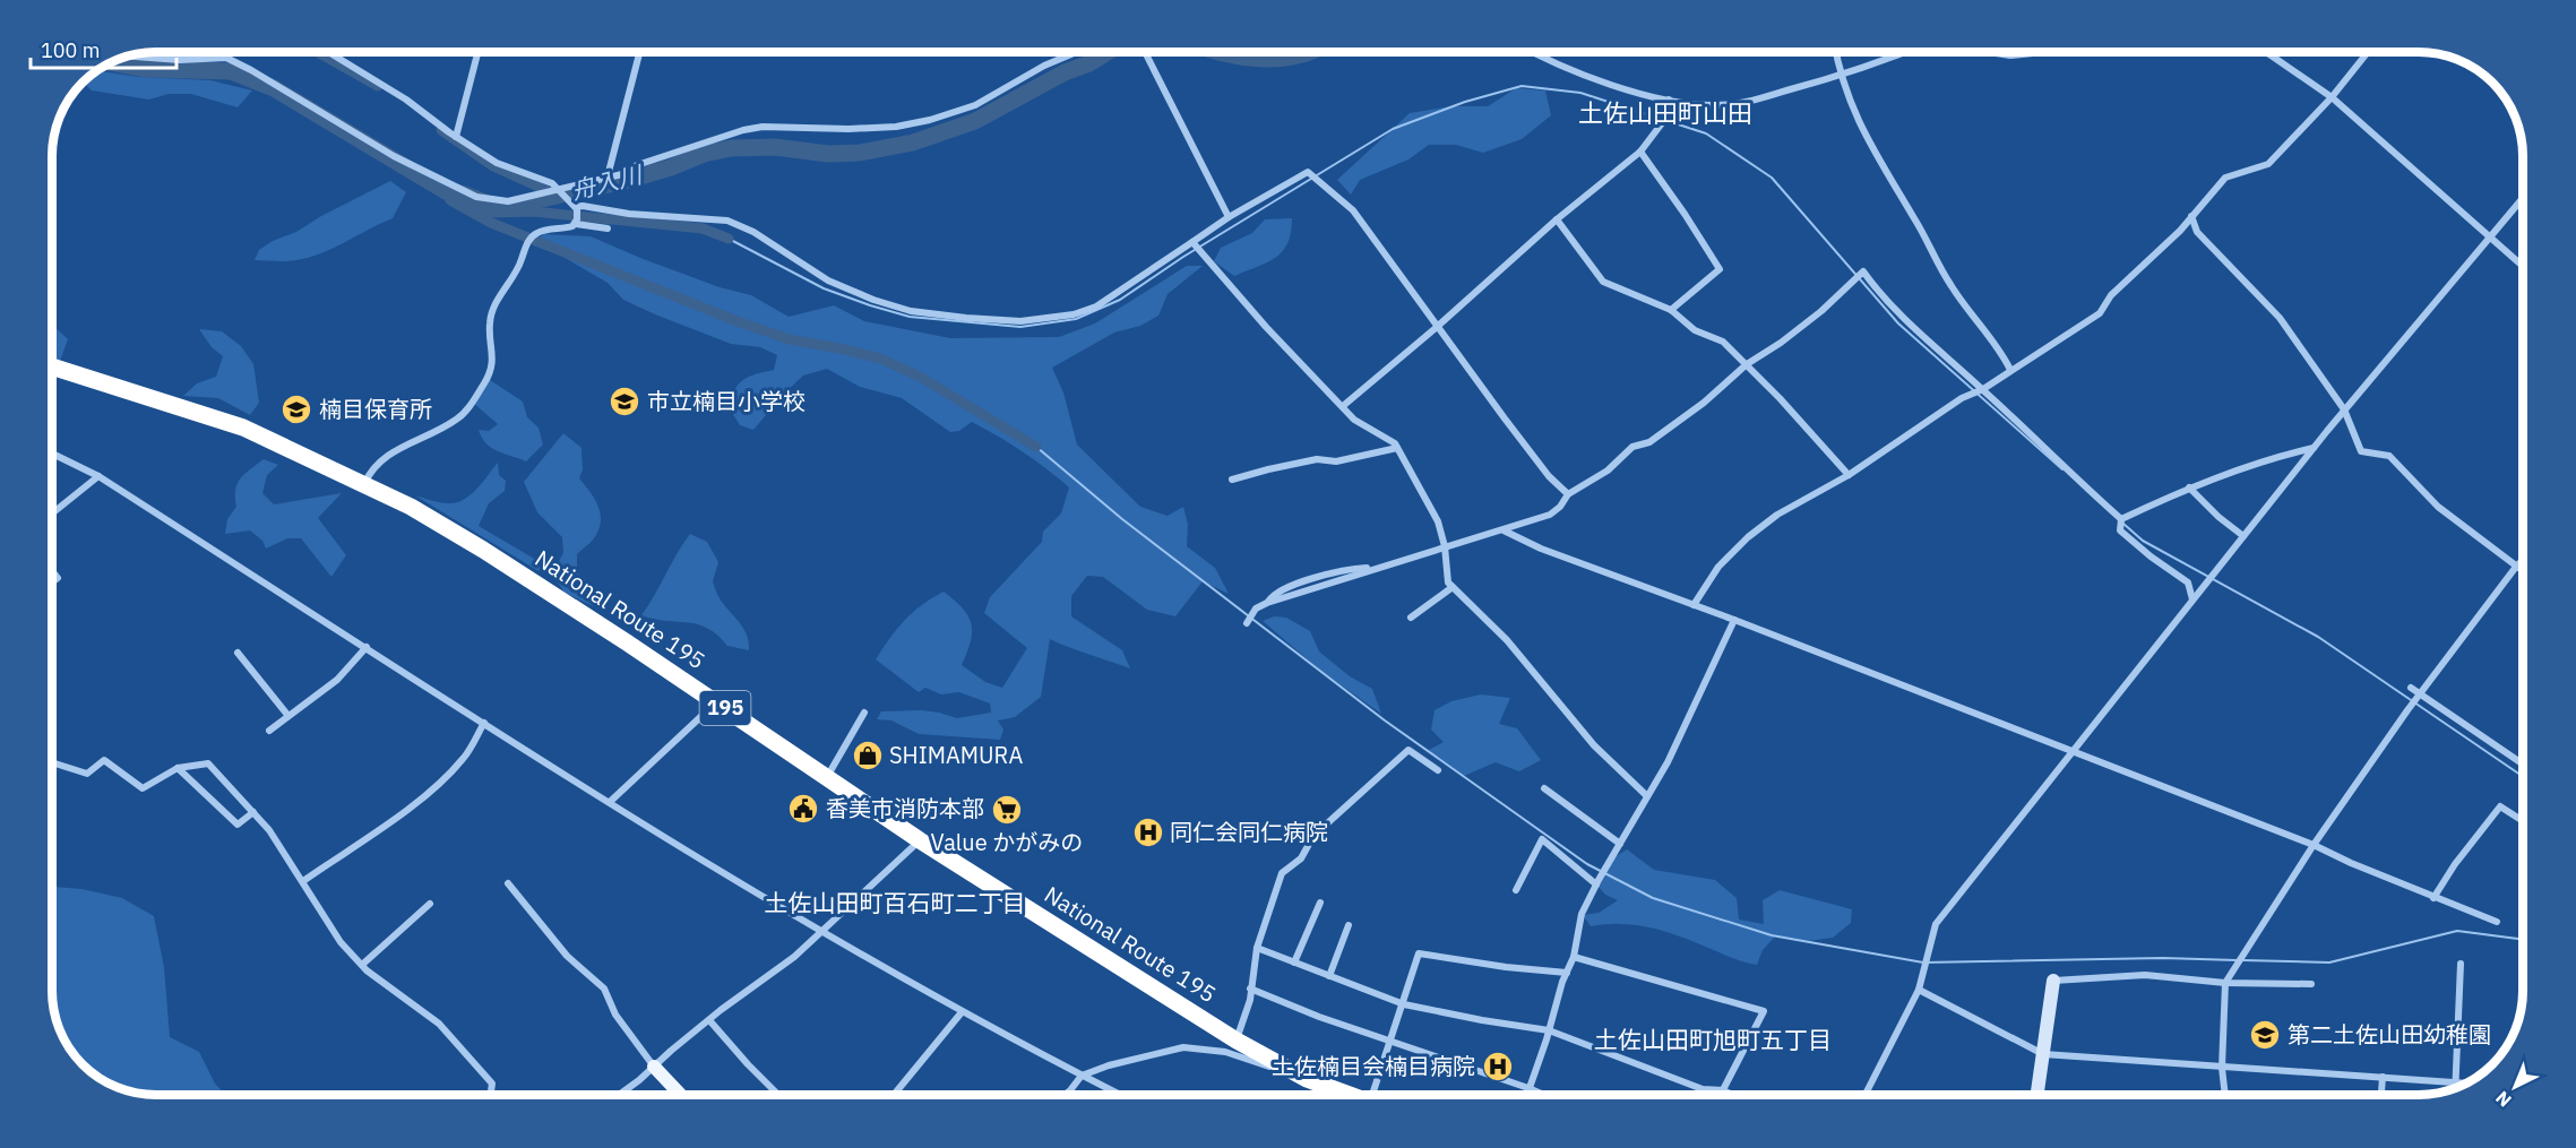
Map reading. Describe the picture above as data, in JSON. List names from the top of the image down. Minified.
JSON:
{"streets":{"highway":["National Route 195","195"]},"districts":["土佐山田町山田","土佐山田町百石町二丁目","土佐山田町旭町五丁目"],"water":["舟入川"],"places":{"school or university":["市立楠目小学校","楠目保育所","第二土佐山田幼稚園"],"shop":["SHIMAMURA"],"public building":["香美市消防本部"],"supermarket":["Value かがみの"],"hospital":["同仁会同仁病院","土佐楠目会楠目病院"]},"scale_bar":"100 m","north":"bottom left"}
